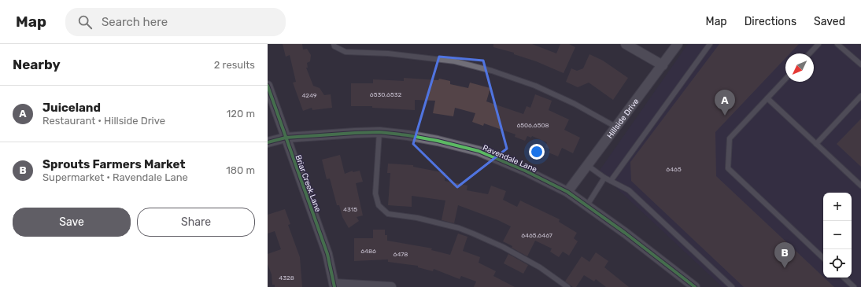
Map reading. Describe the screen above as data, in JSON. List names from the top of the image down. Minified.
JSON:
{"streets":{"street":["Hillside Drive","Ravendale Lane","Briar Creek Lane"]},"crossings":[["Hillside Drive","Ravendale Lane"],["Ravendale Lane","Briar Creek Lane"]],"house_numbers":["6530,6532","4249","6506,6508","6465","4315","6465,6467","6486","6478","4328"],"north":"bottom left","page":{"header":"Map","search":"Search here","nav":["Map","Directions","Saved"],"heading":["Nearby","2 results"],"list":[{"mark":"A","name":"Juiceland","note":"Restaurant · Hillside Drive","value":"120 m"},{"mark":"B","name":"Sprouts Farmers Market","note":"Supermarket · Ravendale Lane","value":"180 m"}],"pins":["A","B"],"map_buttons":["+","−"],"buttons":["Save","Share"]}}
